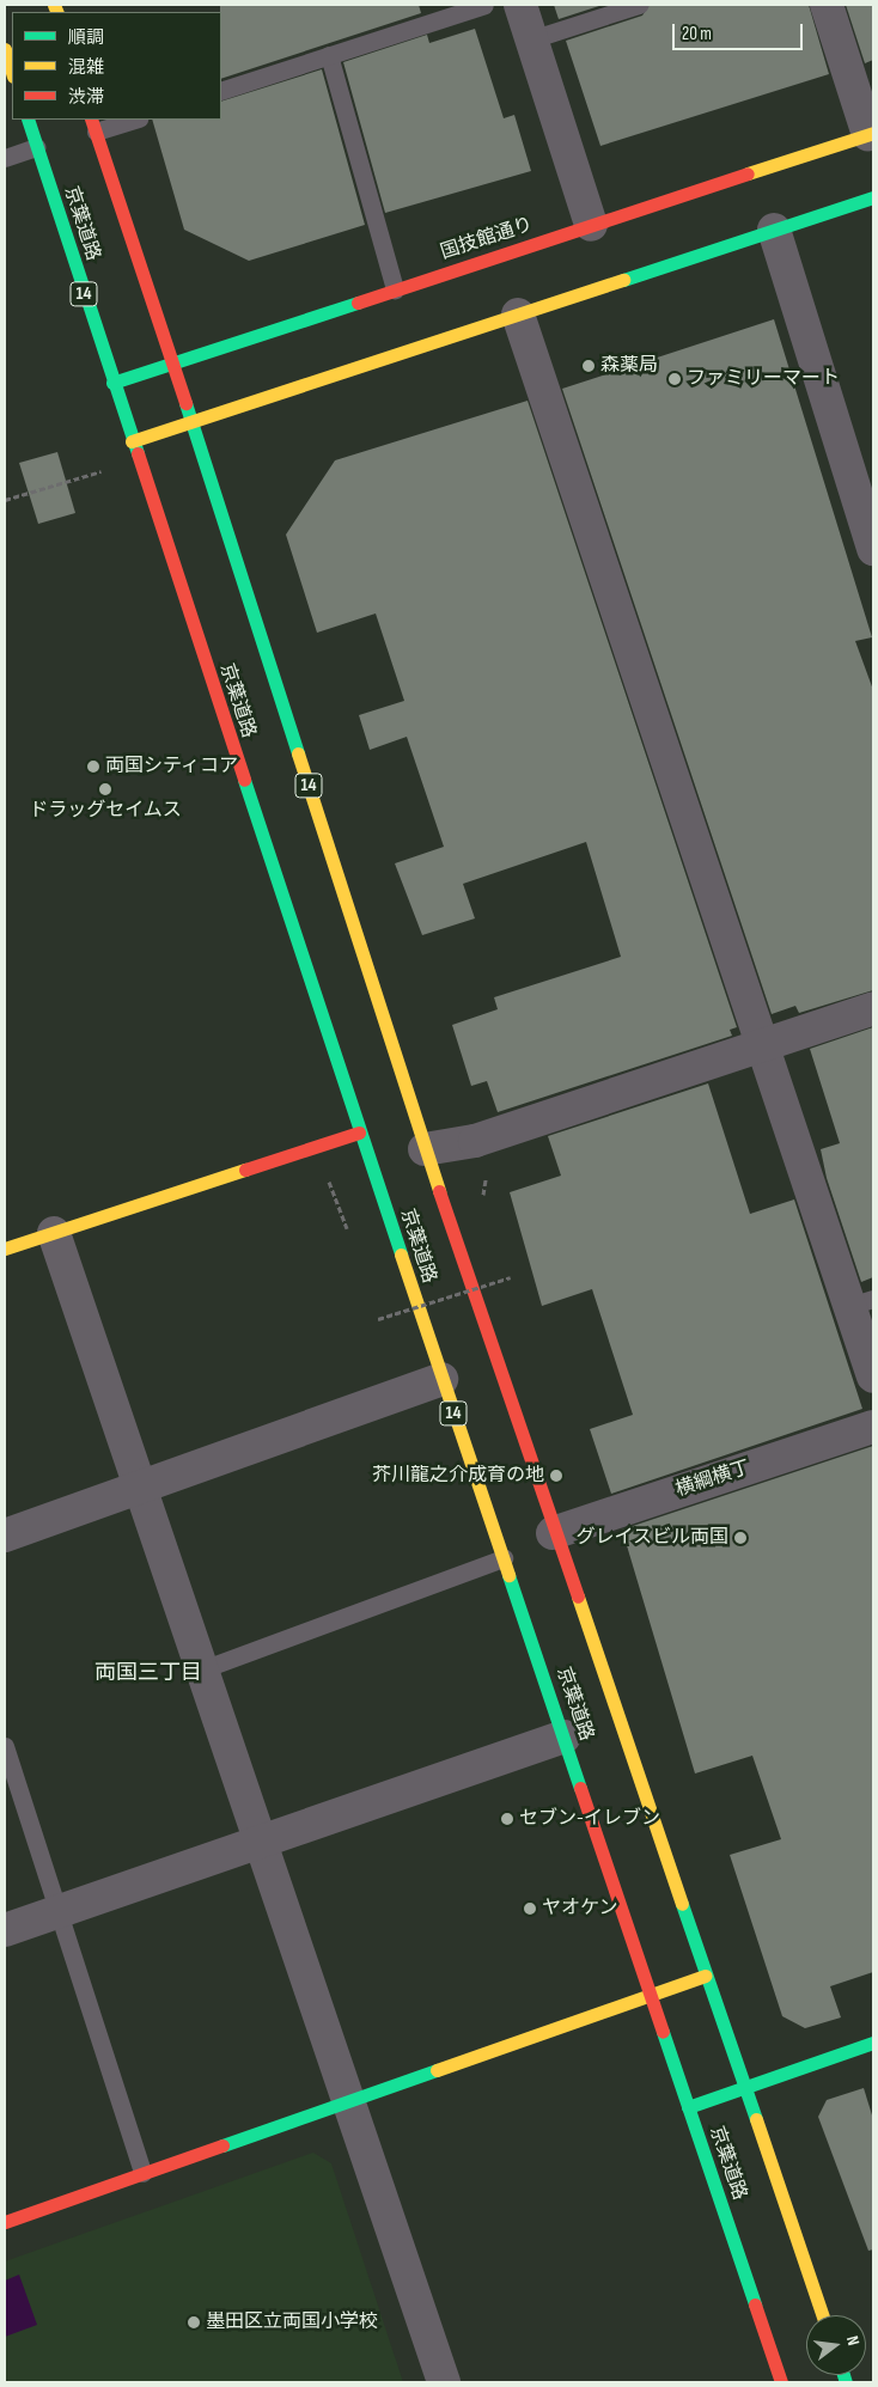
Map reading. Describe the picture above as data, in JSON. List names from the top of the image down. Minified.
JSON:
{"streets":{"main road":["京葉道路","国技館通り","14"],"street":["横綱横丁"]},"crossings":[["京葉道路","国技館通り"],["京葉道路","横綱横丁"]],"districts":["両国三丁目"],"places":["森薬局","ファミリーマート","両国シティコア","ドラッグセイムス","芥川龍之介成育の地","グレイスビル両国","セブン-イレブン","ヤオケン","墨田区立両国小学校"],"legend":["順調","混雑","渋滞"],"scale_bar":"20 m","north":"right"}
